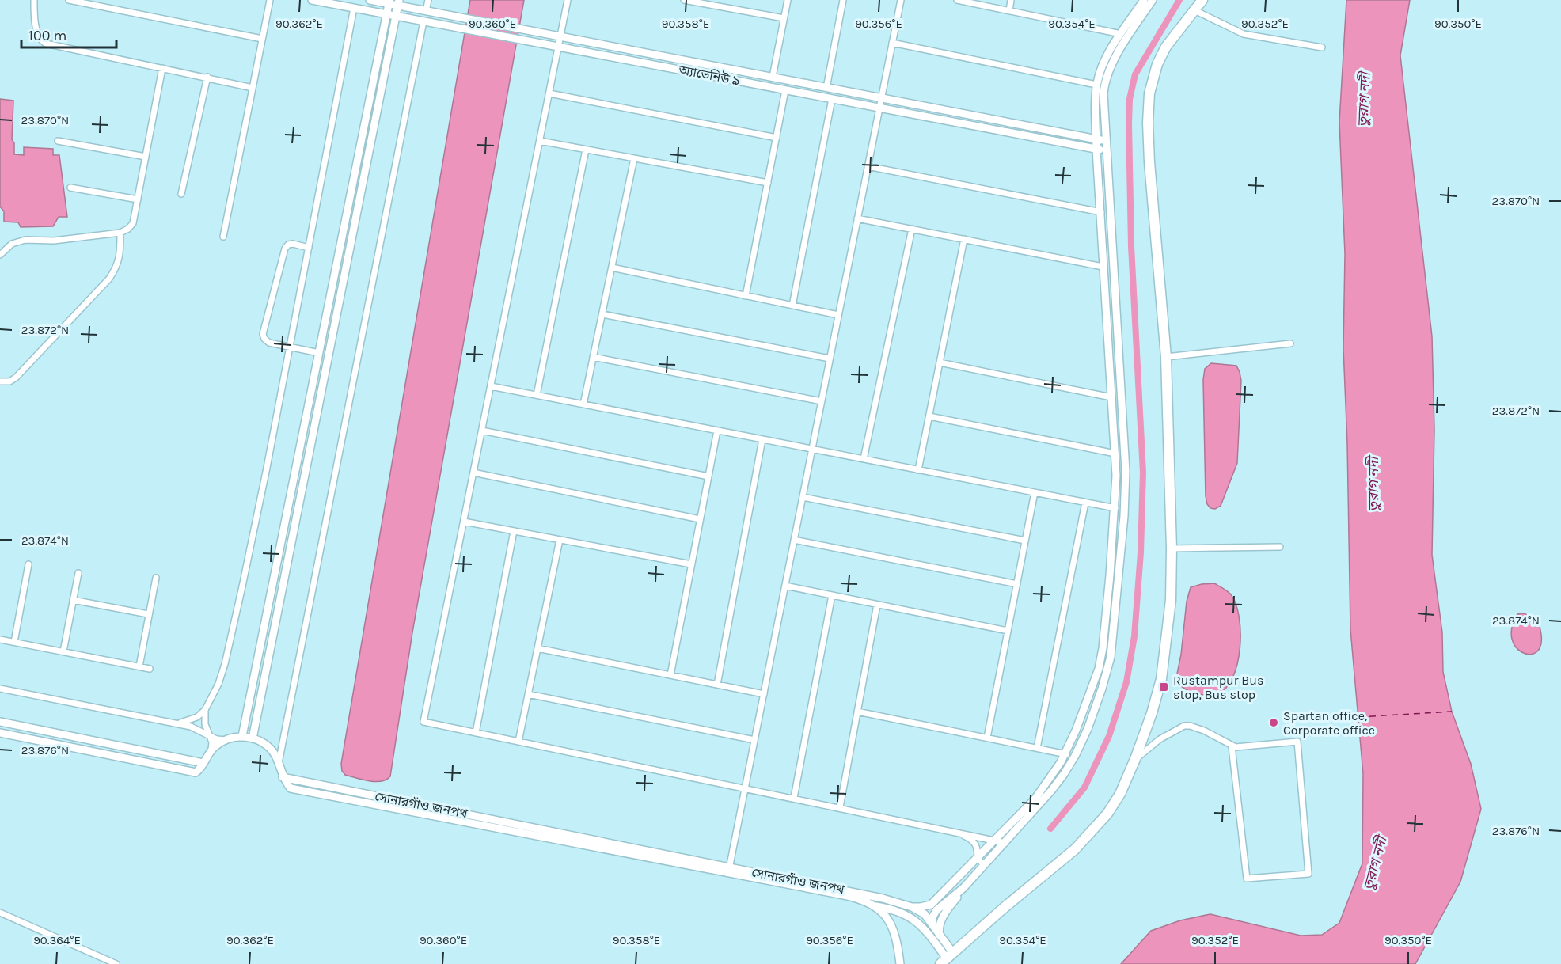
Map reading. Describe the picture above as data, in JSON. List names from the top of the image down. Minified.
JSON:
{"streets":{"street":["অ্যাভেনিউ ৯","সোনারগাঁও জনপথ"]},"water":["তুরাগ নদী"],"places":{"transit":["Rustampur Bus stop, Bus stop"],"other":["Spartan office, Corporate office"]},"scale_bar":"100 m","coordinates":["90.362°E","90.360°E","90.358°E","90.356°E","90.354°E","90.352°E","90.350°E","23.870°N","23.872°N","23.874°N","23.876°N","90.364°E"]}
